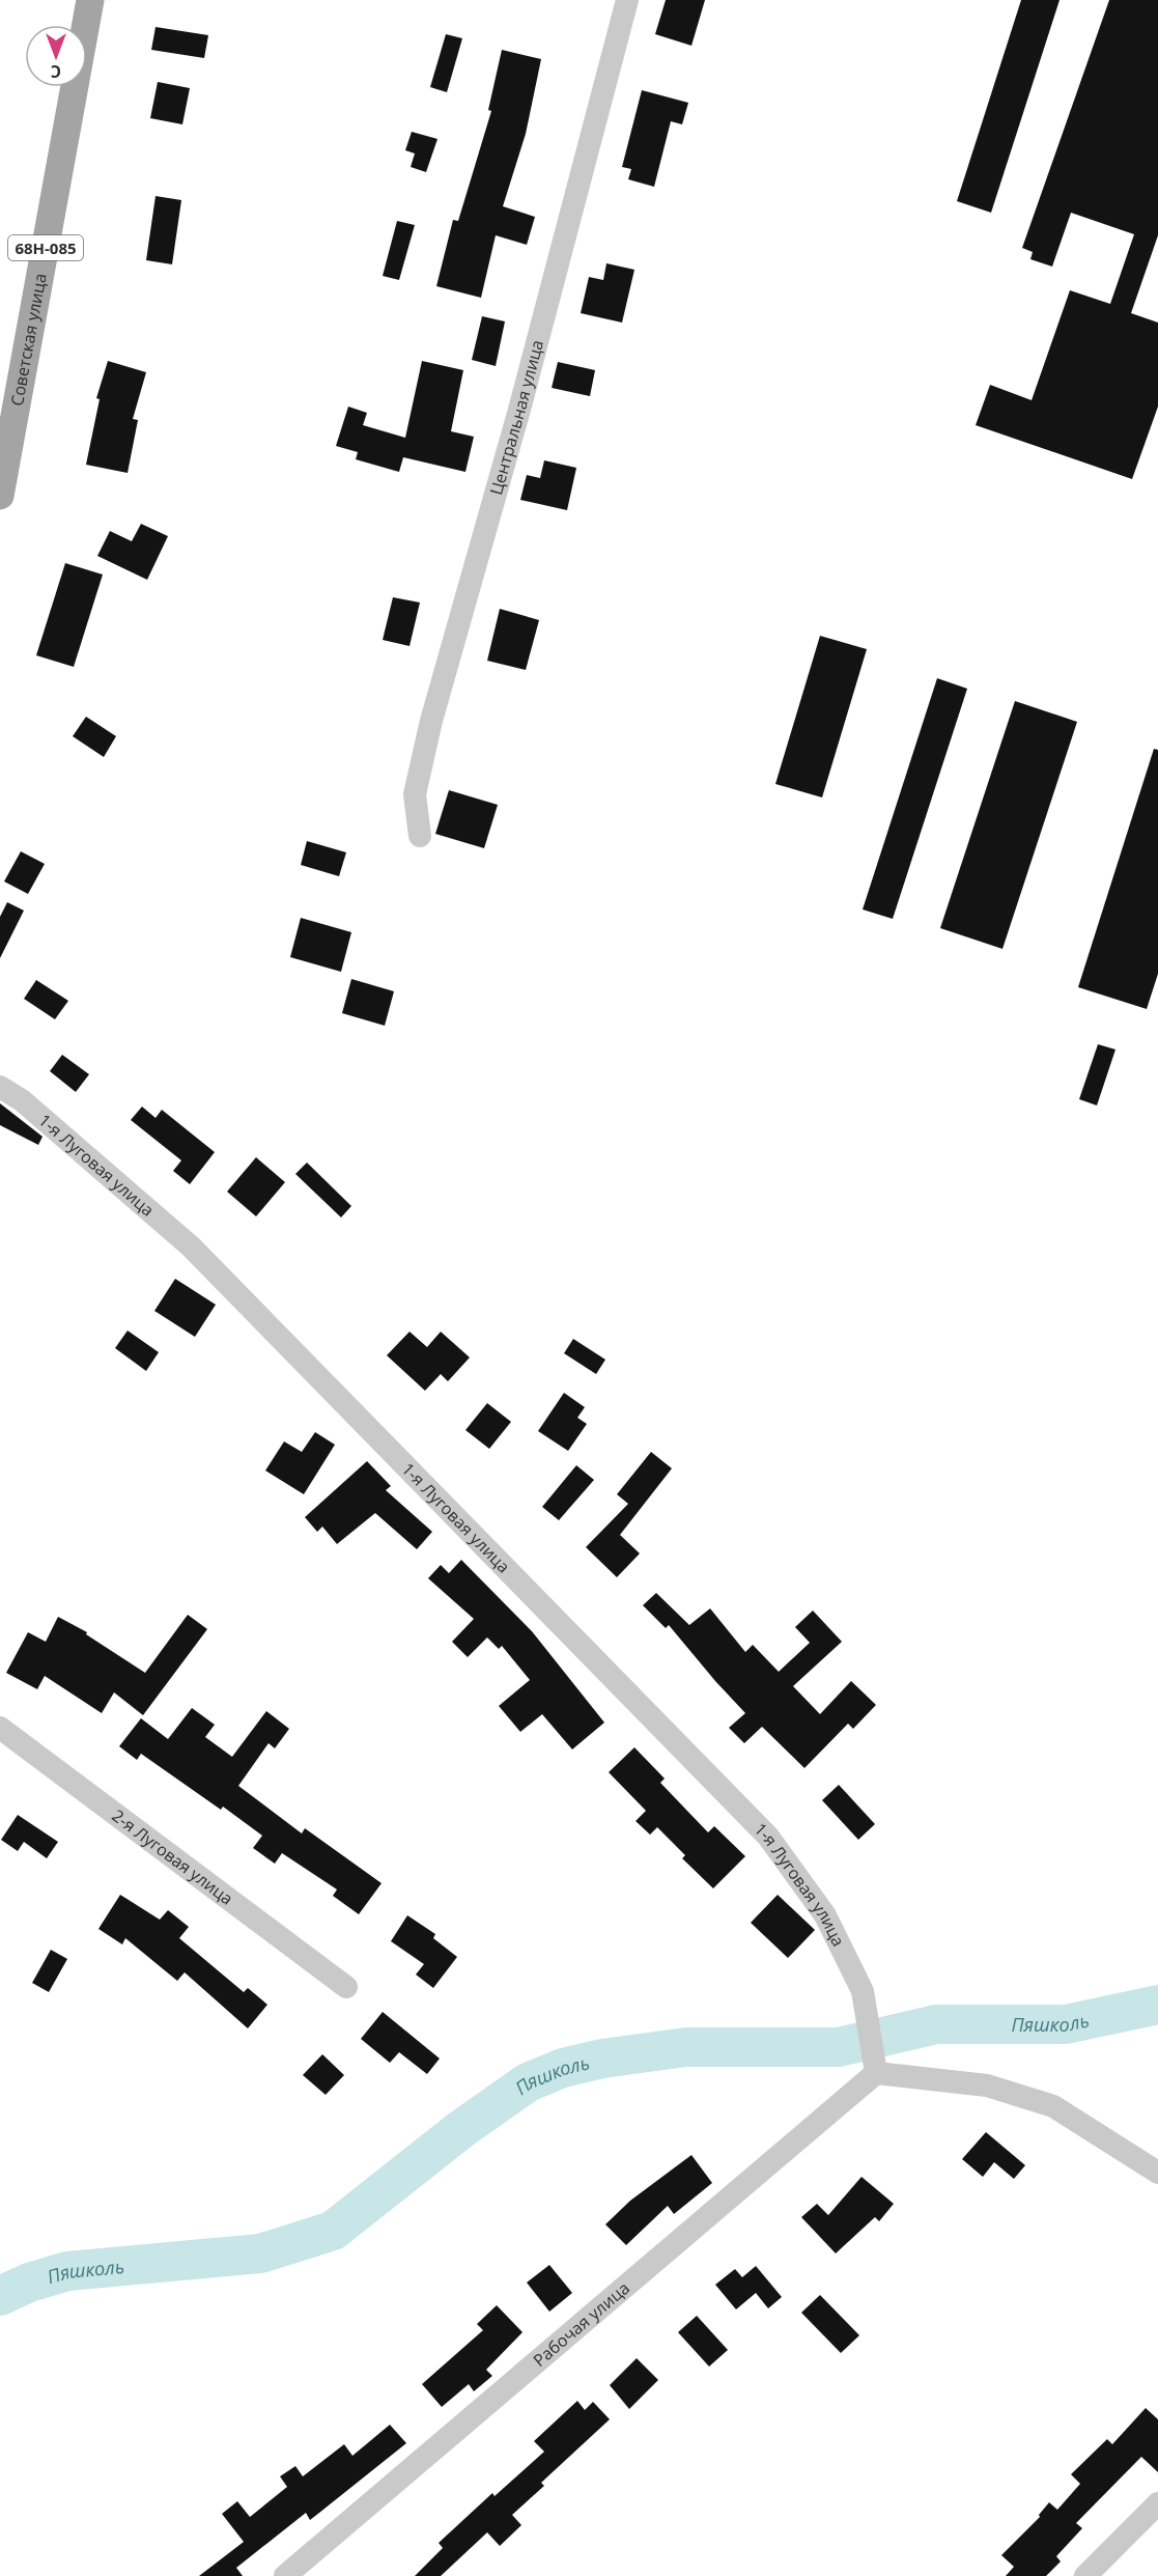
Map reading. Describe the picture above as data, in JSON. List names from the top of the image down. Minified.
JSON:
{"streets":{"main road":["68Н-085","Советская улица"],"street":["Центральная улица","1-я Луговая улица","2-я Луговая улица","Рабочая улица"]},"crossings":[["1-я Луговая улица","Рабочая улица"]],"water":["Пяшколь"],"north":"bottom"}
